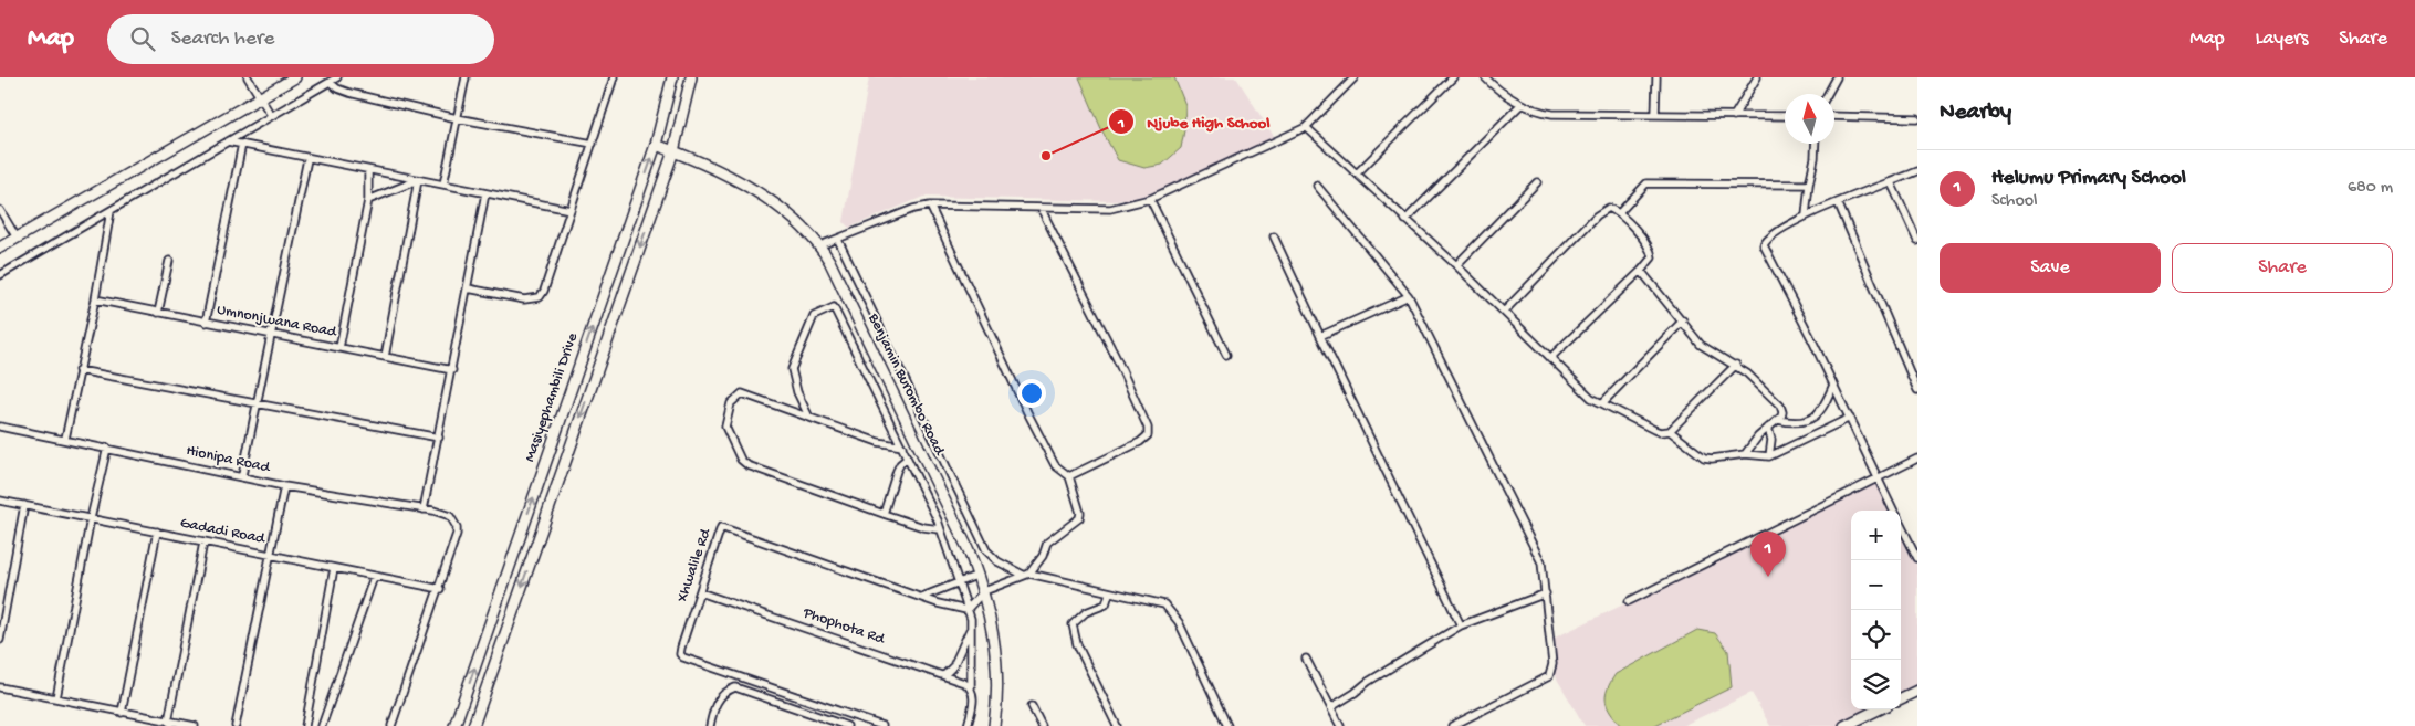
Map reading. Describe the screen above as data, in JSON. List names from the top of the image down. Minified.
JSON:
{"streets":{"main road":["Benjamin Burombo Road","Masiyephambili Drive"],"street":["Umnonjwana Road","Hionipa Road","Gadadi Road","Xhwalile Rd","Phophota Rd"]},"crossings":[["Benjamin Burombo Road","Masiyephambili Drive"],["Hionipa Road","Gadadi Road"],["Xhwalile Rd","Phophota Rd"]],"places":["Njube High School"],"north":"top","page":{"header":"Map","search":"Search here","nav":["Map","Layers","Share"],"heading":"Nearby","list":[{"mark":"1","name":"Helumu Primary School","note":"School","value":"680 m"}],"buttons":["Save","Share"],"map_buttons":["+","−"],"pins":"1"}}
